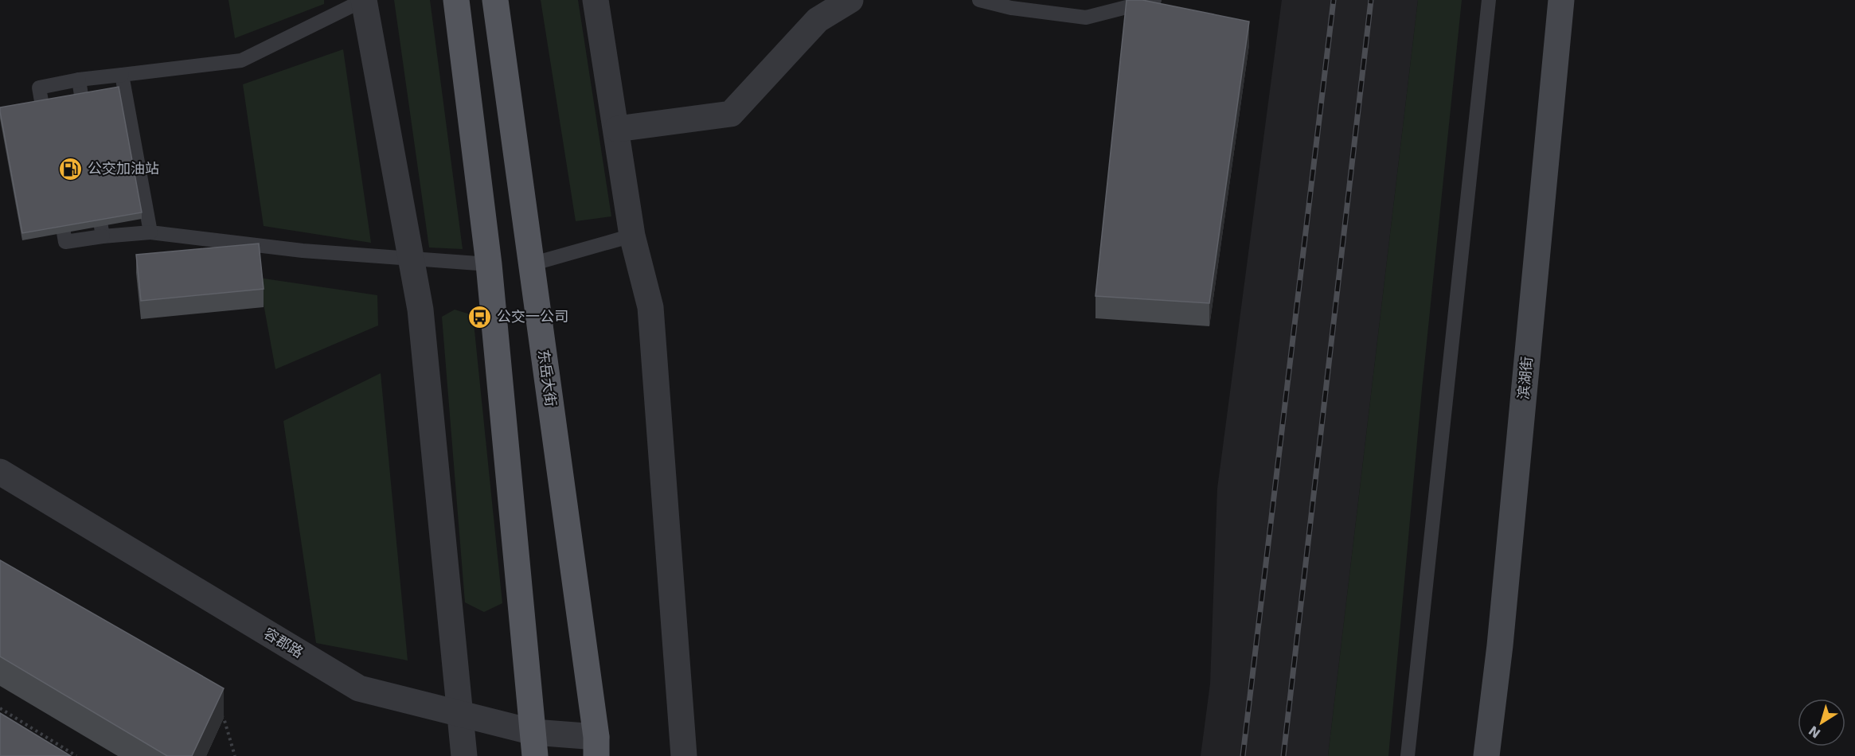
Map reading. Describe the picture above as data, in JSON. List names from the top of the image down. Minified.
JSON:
{"streets":{"main road":["东岳大街","滨湖街"],"street":["容郡路"]},"crossings":[["东岳大街","容郡路"]],"places":{"fuel station":["公交加油站"],"bus stop":["公交一公司"]},"north":"bottom left"}
